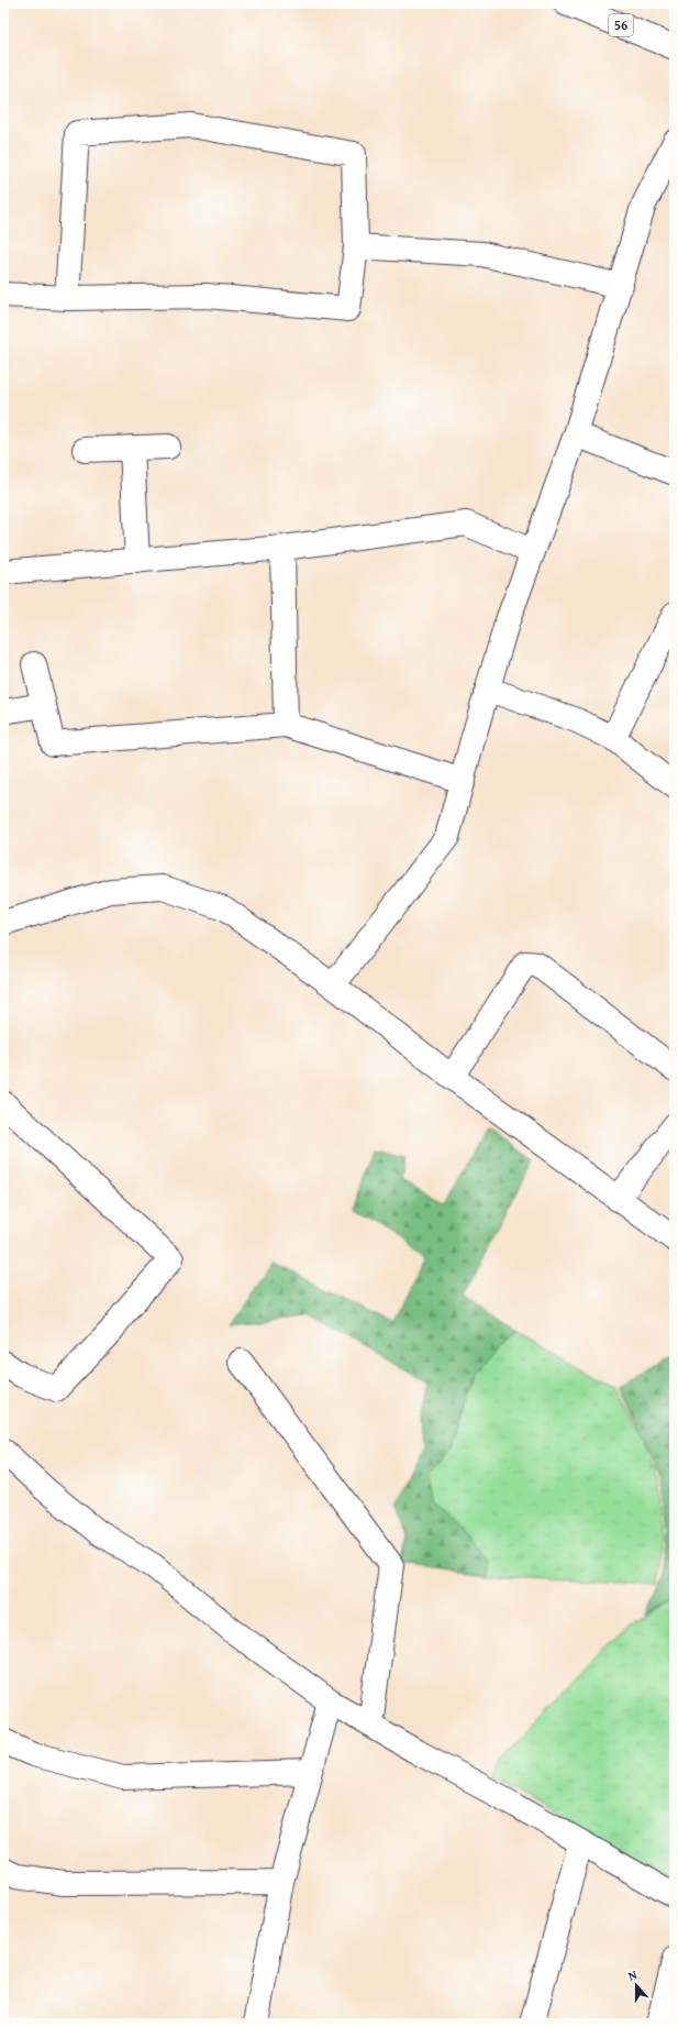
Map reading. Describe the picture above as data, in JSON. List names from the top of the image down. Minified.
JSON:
{"streets":{"street":["56"]},"north":"top"}
